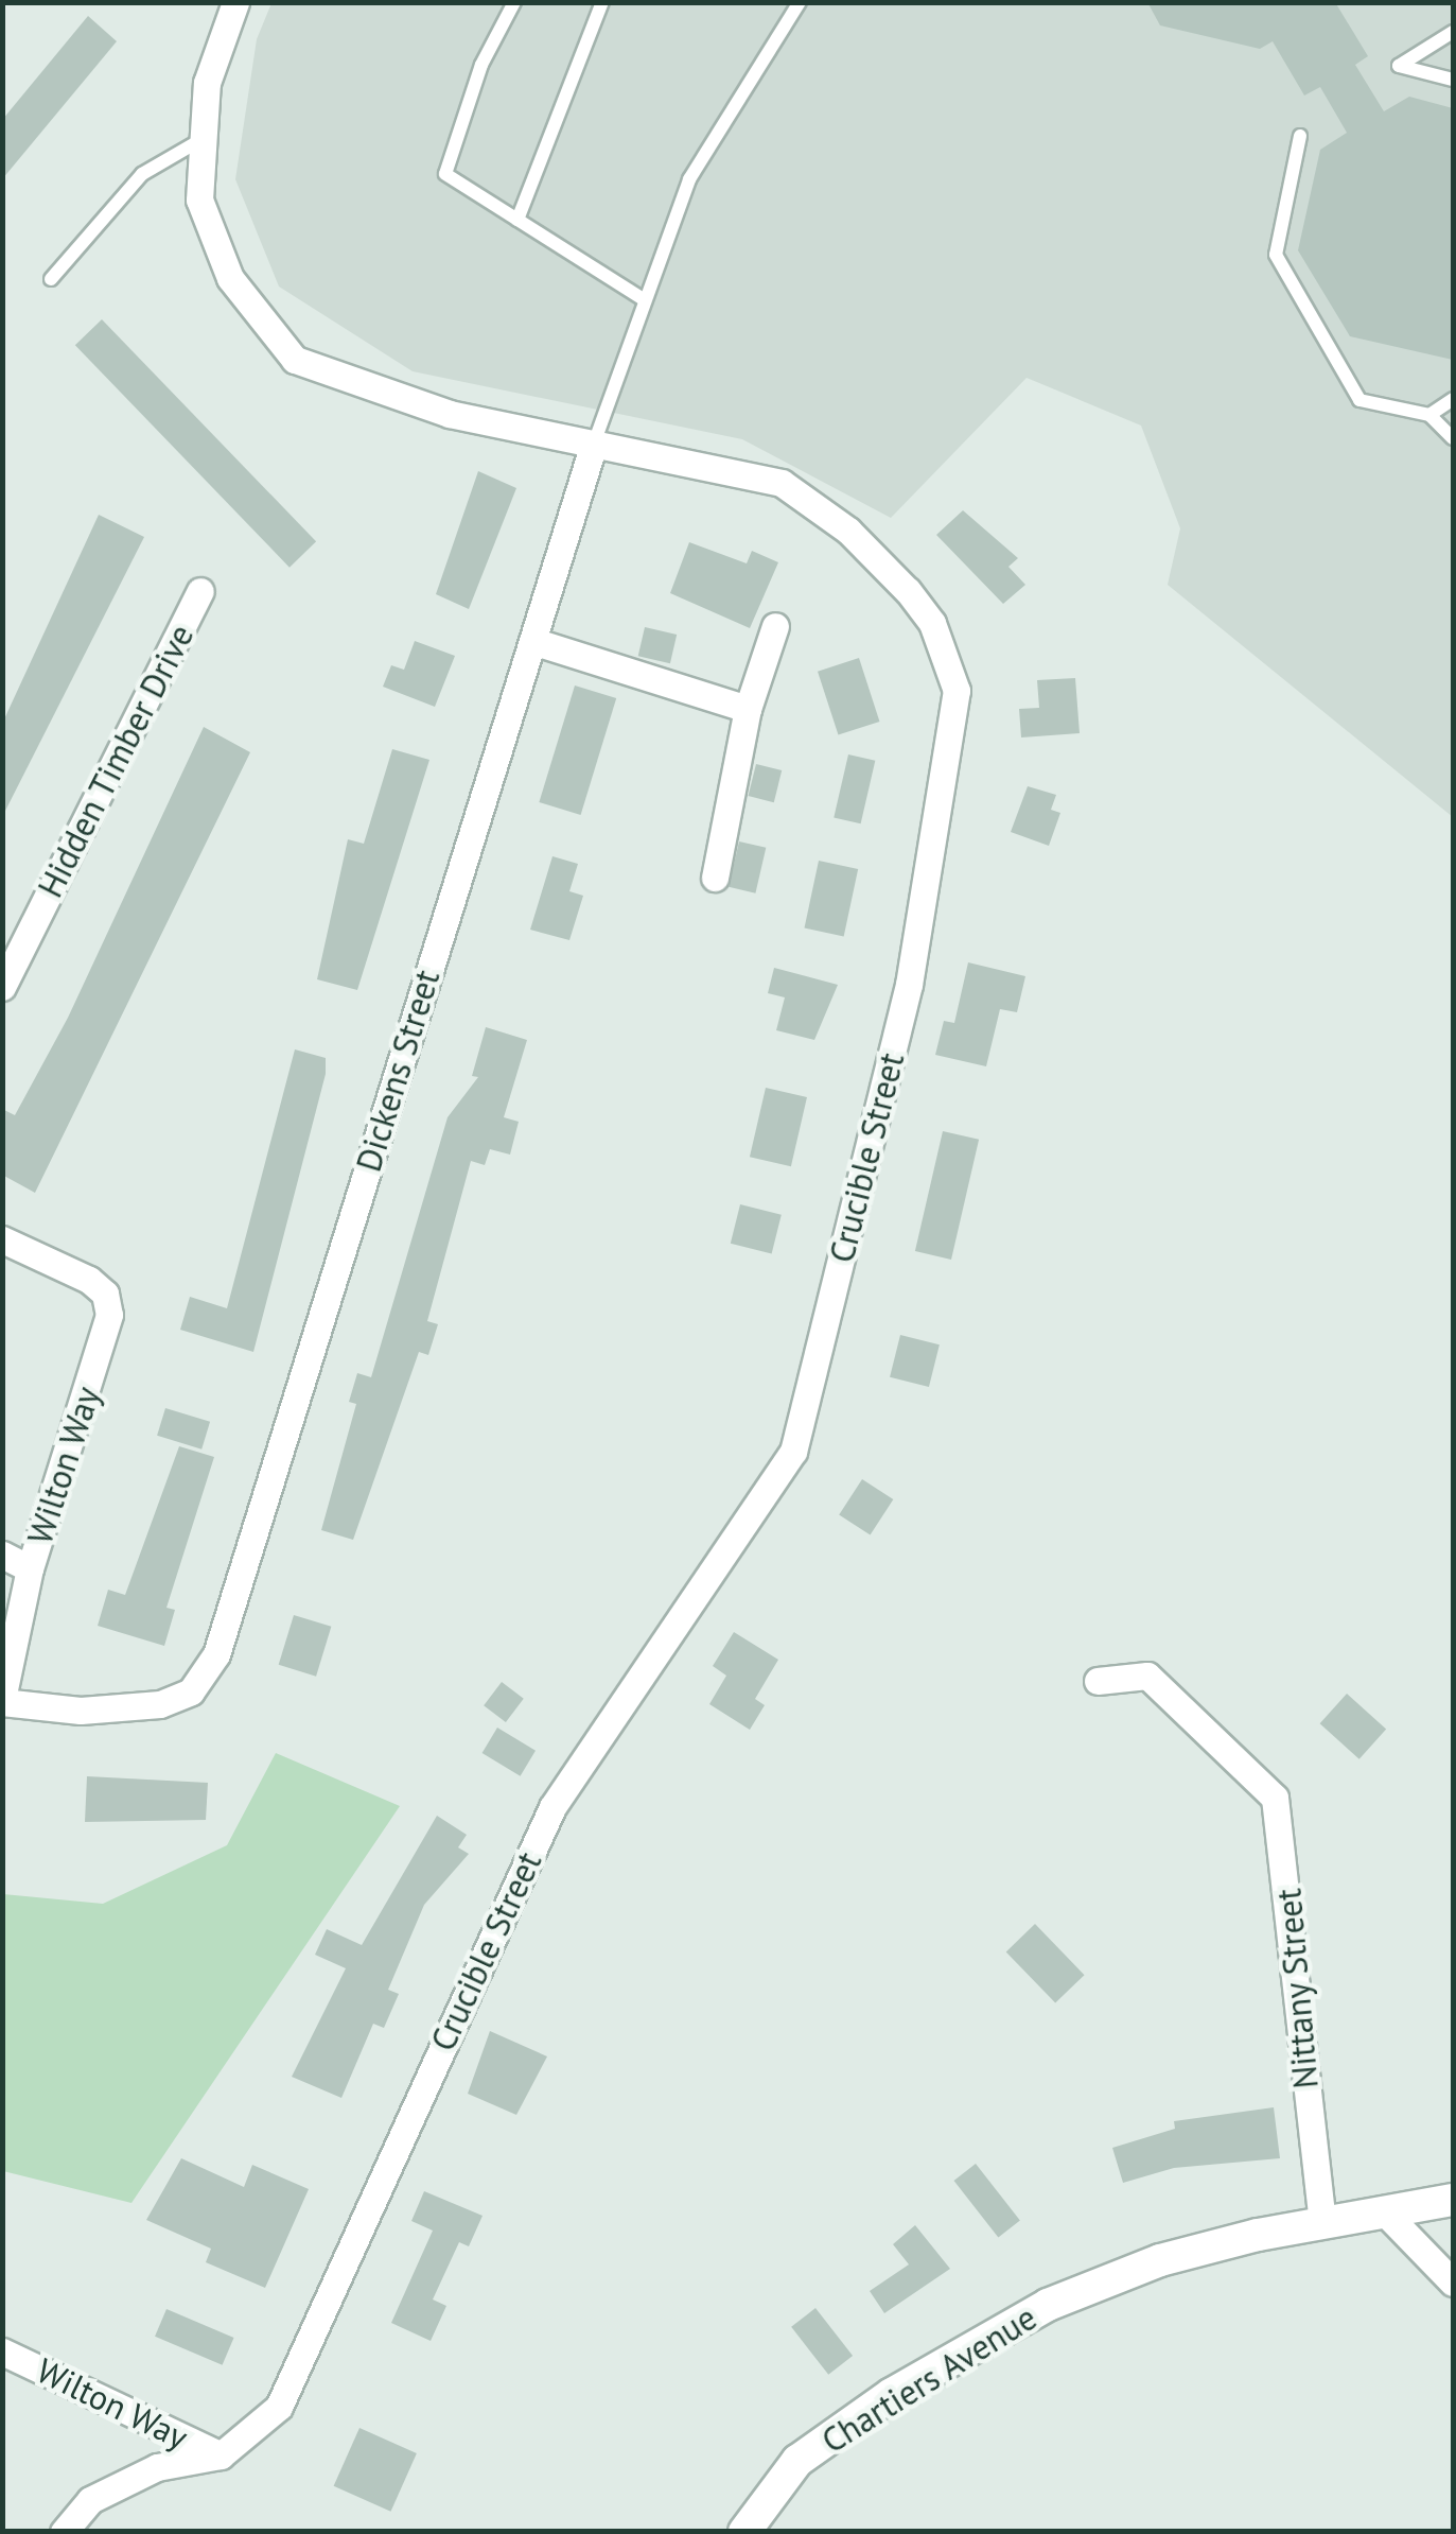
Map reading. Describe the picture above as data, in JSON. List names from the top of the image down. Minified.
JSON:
{"streets":{"street":["Hidden Timber Drive","Dickens Street","Crucible Street","Wilton Way","Nittany Street","Chartiers Avenue"]},"crossings":[["Dickens Street","Crucible Street"],["Dickens Street","Wilton Way"],["Crucible Street","Wilton Way"],["Nittany Street","Chartiers Avenue"]]}
